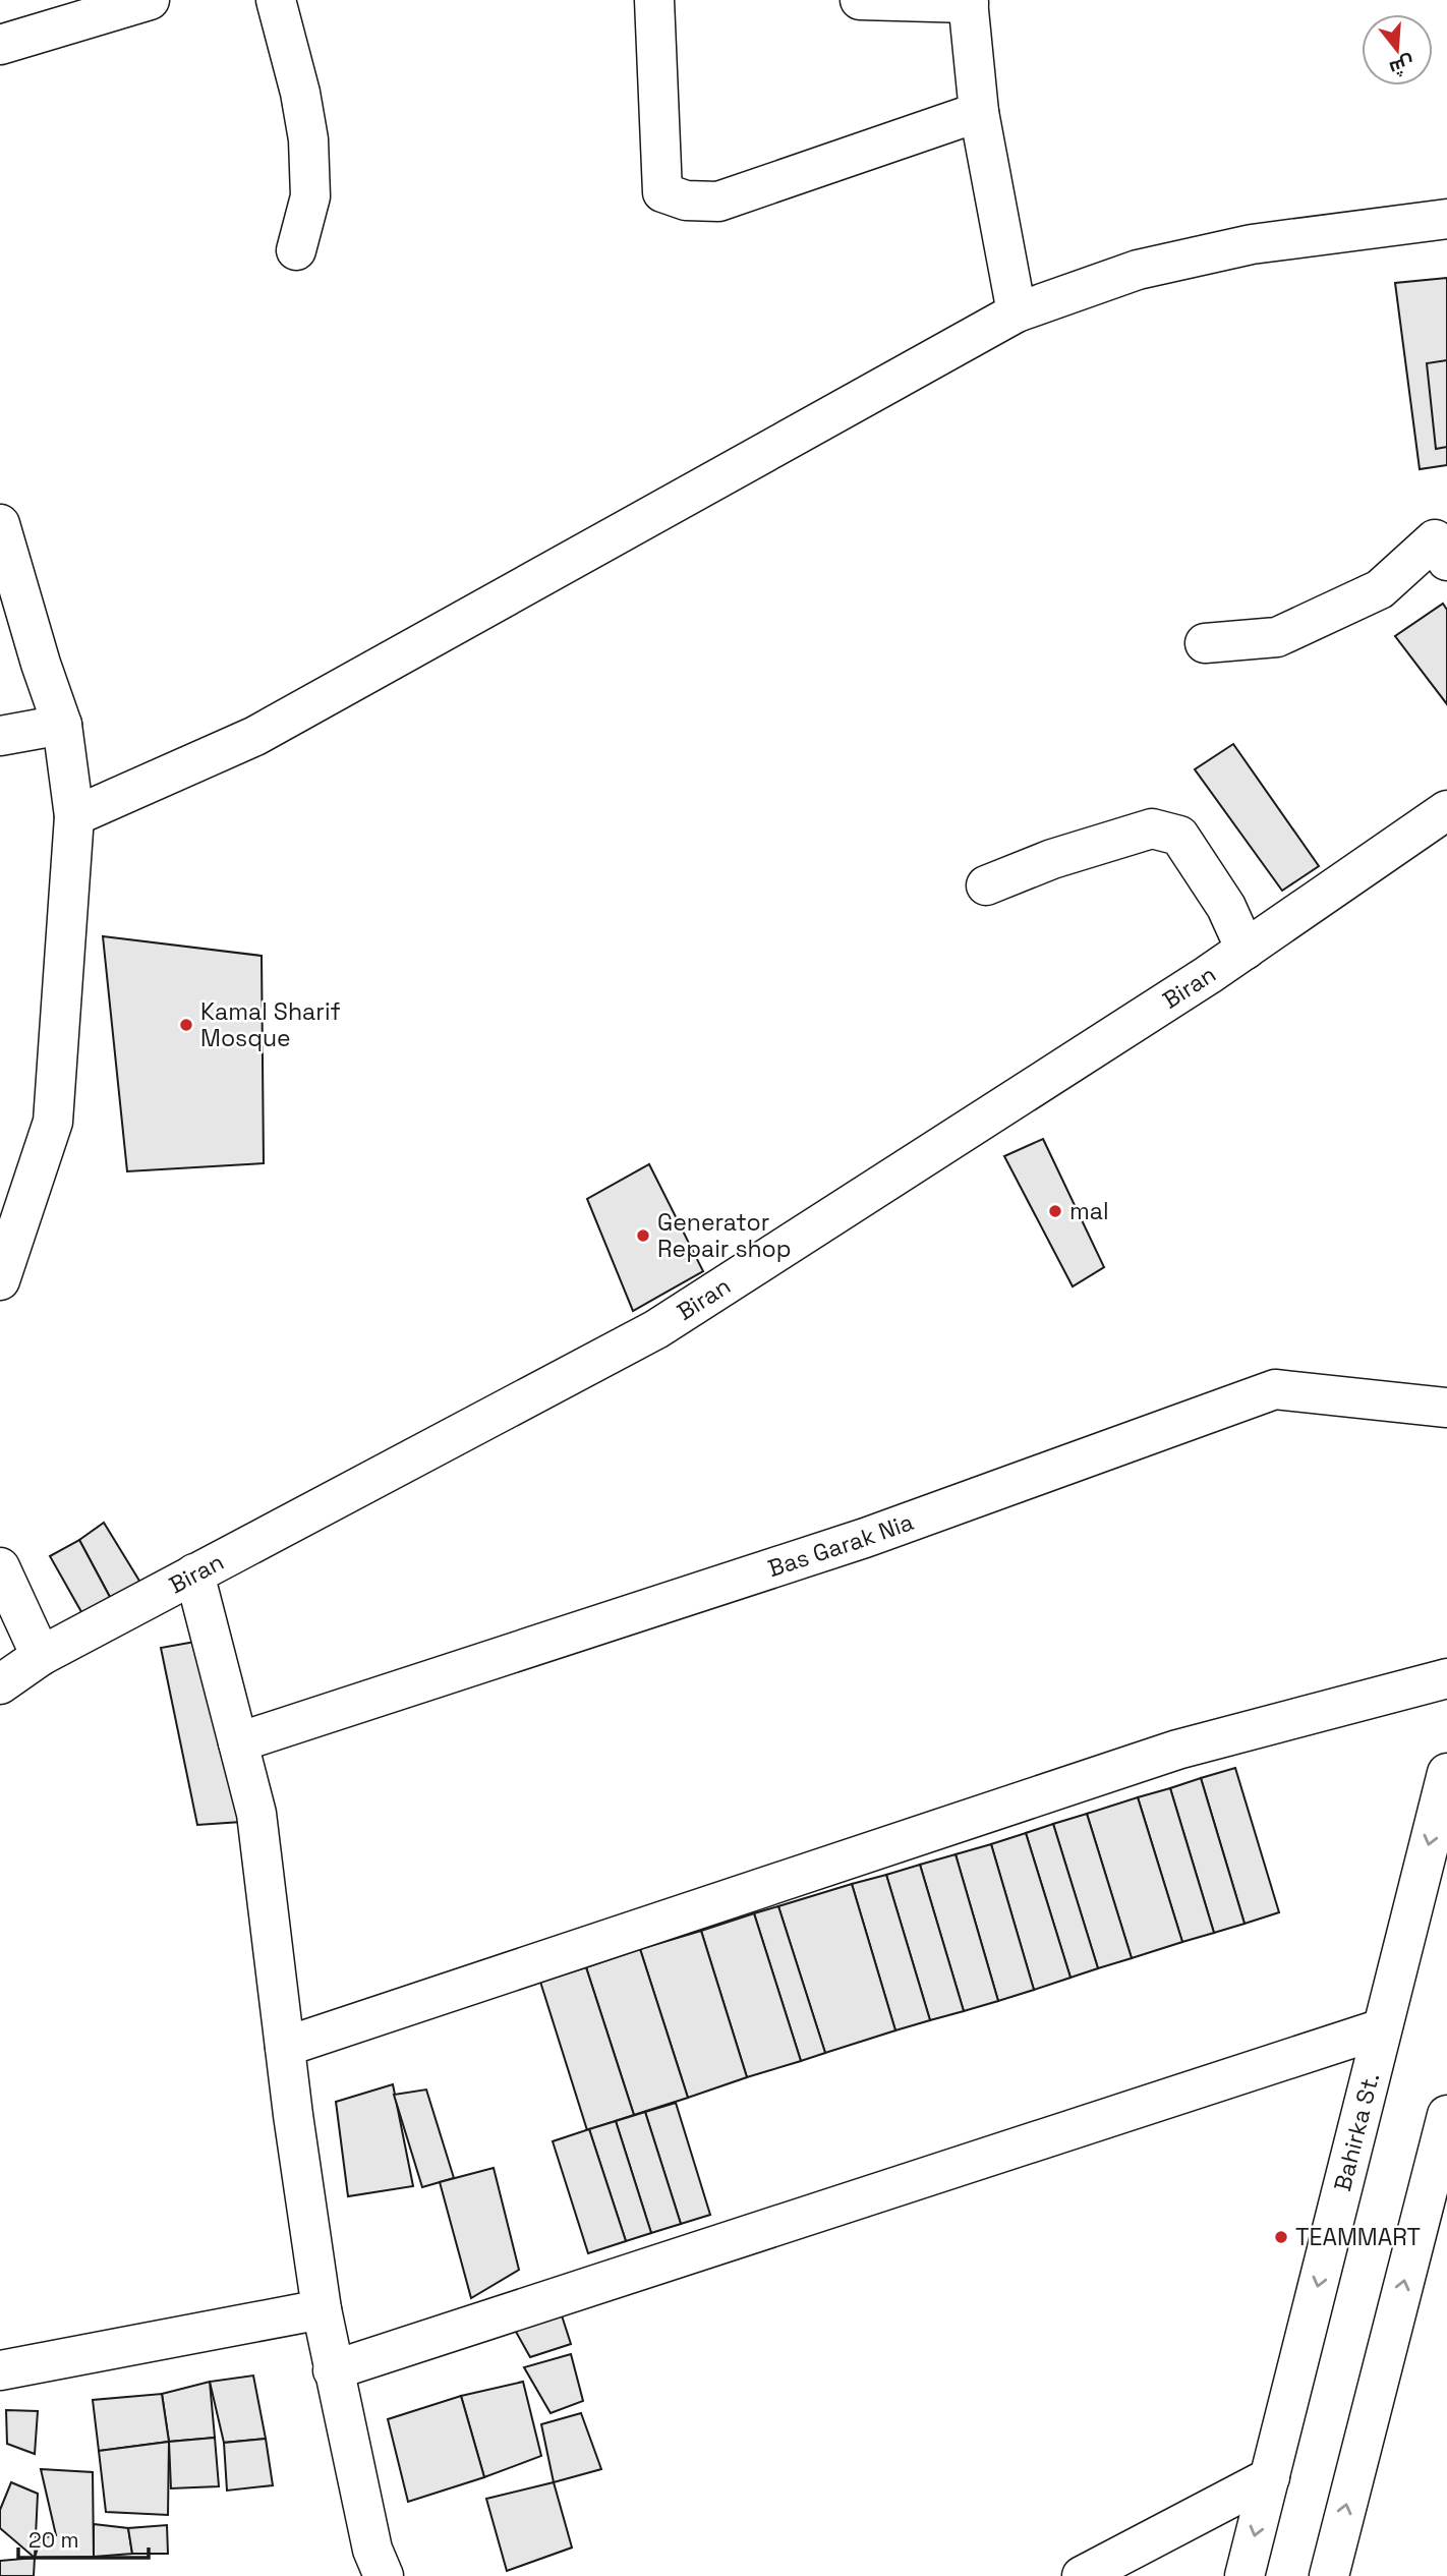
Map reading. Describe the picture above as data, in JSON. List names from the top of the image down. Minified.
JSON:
{"streets":{"street":["Biran","Bas Garak Nia","Bahirka St."]},"places":["Kamal Sharif Mosque","mal","Generator Repair shop","TEAMMART"],"scale_bar":"20 m","north":"bottom"}
